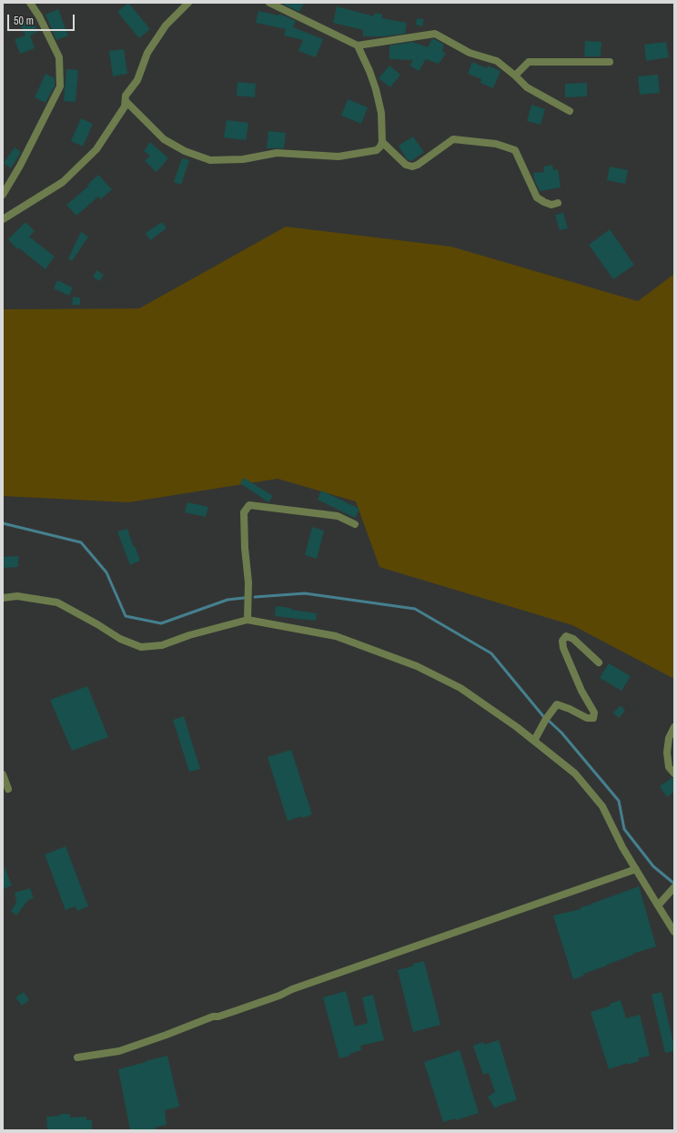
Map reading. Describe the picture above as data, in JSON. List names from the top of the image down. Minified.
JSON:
{"scale_bar":"50 m"}
